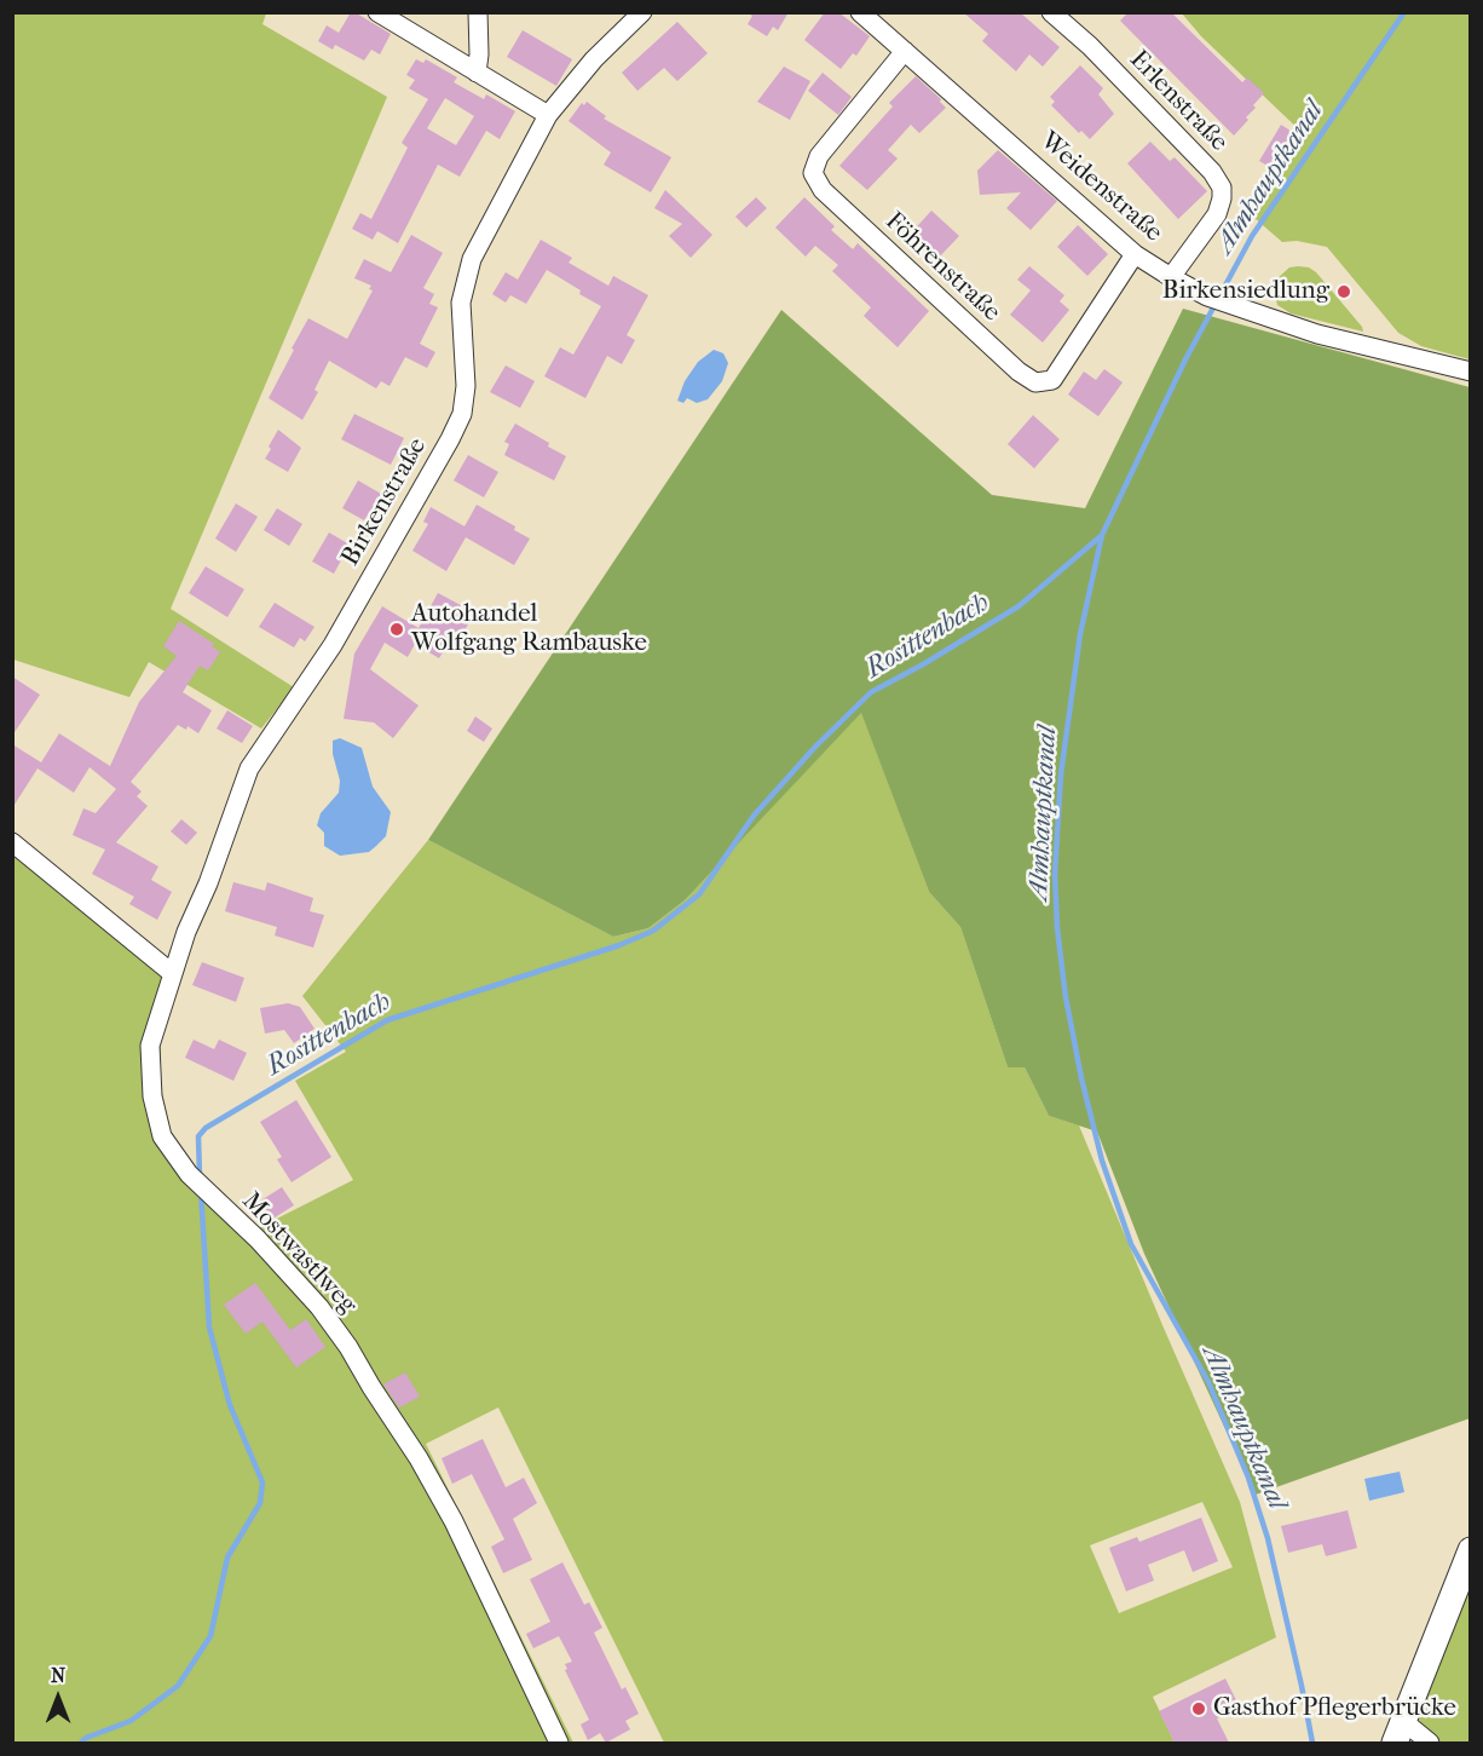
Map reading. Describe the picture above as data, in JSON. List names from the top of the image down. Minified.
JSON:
{"streets":{"street":["Erlenstraße","Weidenstraße","Föhrenstraße","Birkenstraße","Mostwastlweg"]},"crossings":[["Erlenstraße","Weidenstraße"],["Weidenstraße","Föhrenstraße"],["Birkenstraße","Mostwastlweg"]],"water":["Almhauptkanal","Rosittenbach"],"places":["Birkensiedlung","Autohandel Wolfgang Rambauske","Gasthof Pflegerbrücke"],"north":"top"}
